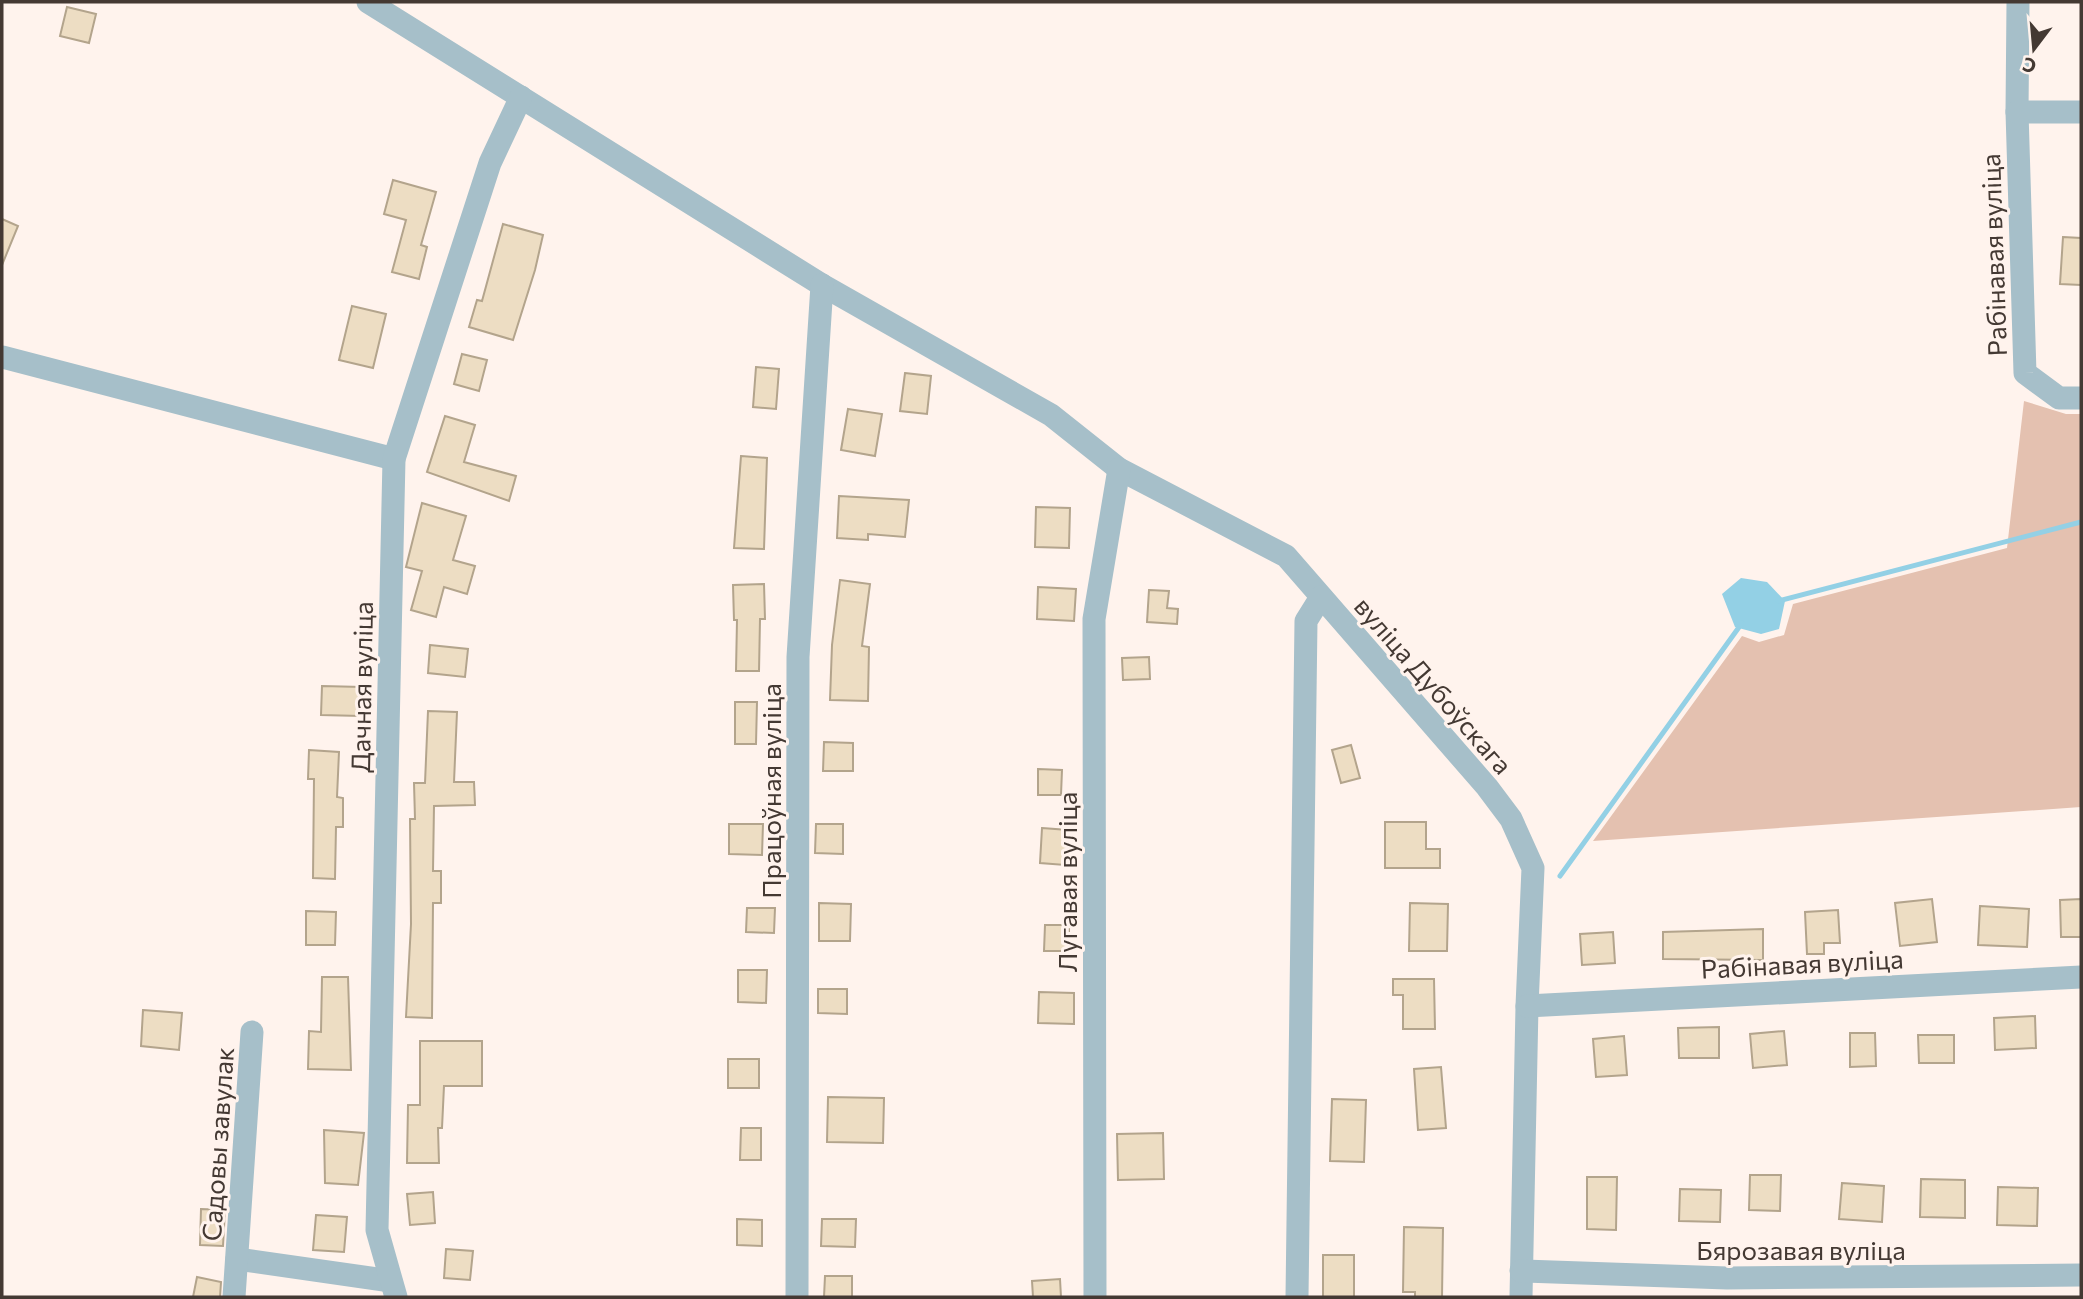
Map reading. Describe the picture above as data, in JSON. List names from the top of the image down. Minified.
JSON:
{"streets":{"street":["Рабінавая вуліца","вуліца Дубоўскага","Дачная вуліца","Працоўная вуліца","Лугавая вуліца","Садовы завулак","Бярозавая вуліца"]},"crossings":[["Рабінавая вуліца","вуліца Дубоўскага"],["вуліца Дубоўскага","Бярозавая вуліца"],["Дачная вуліца","Садовы завулак"]],"north":"bottom"}
